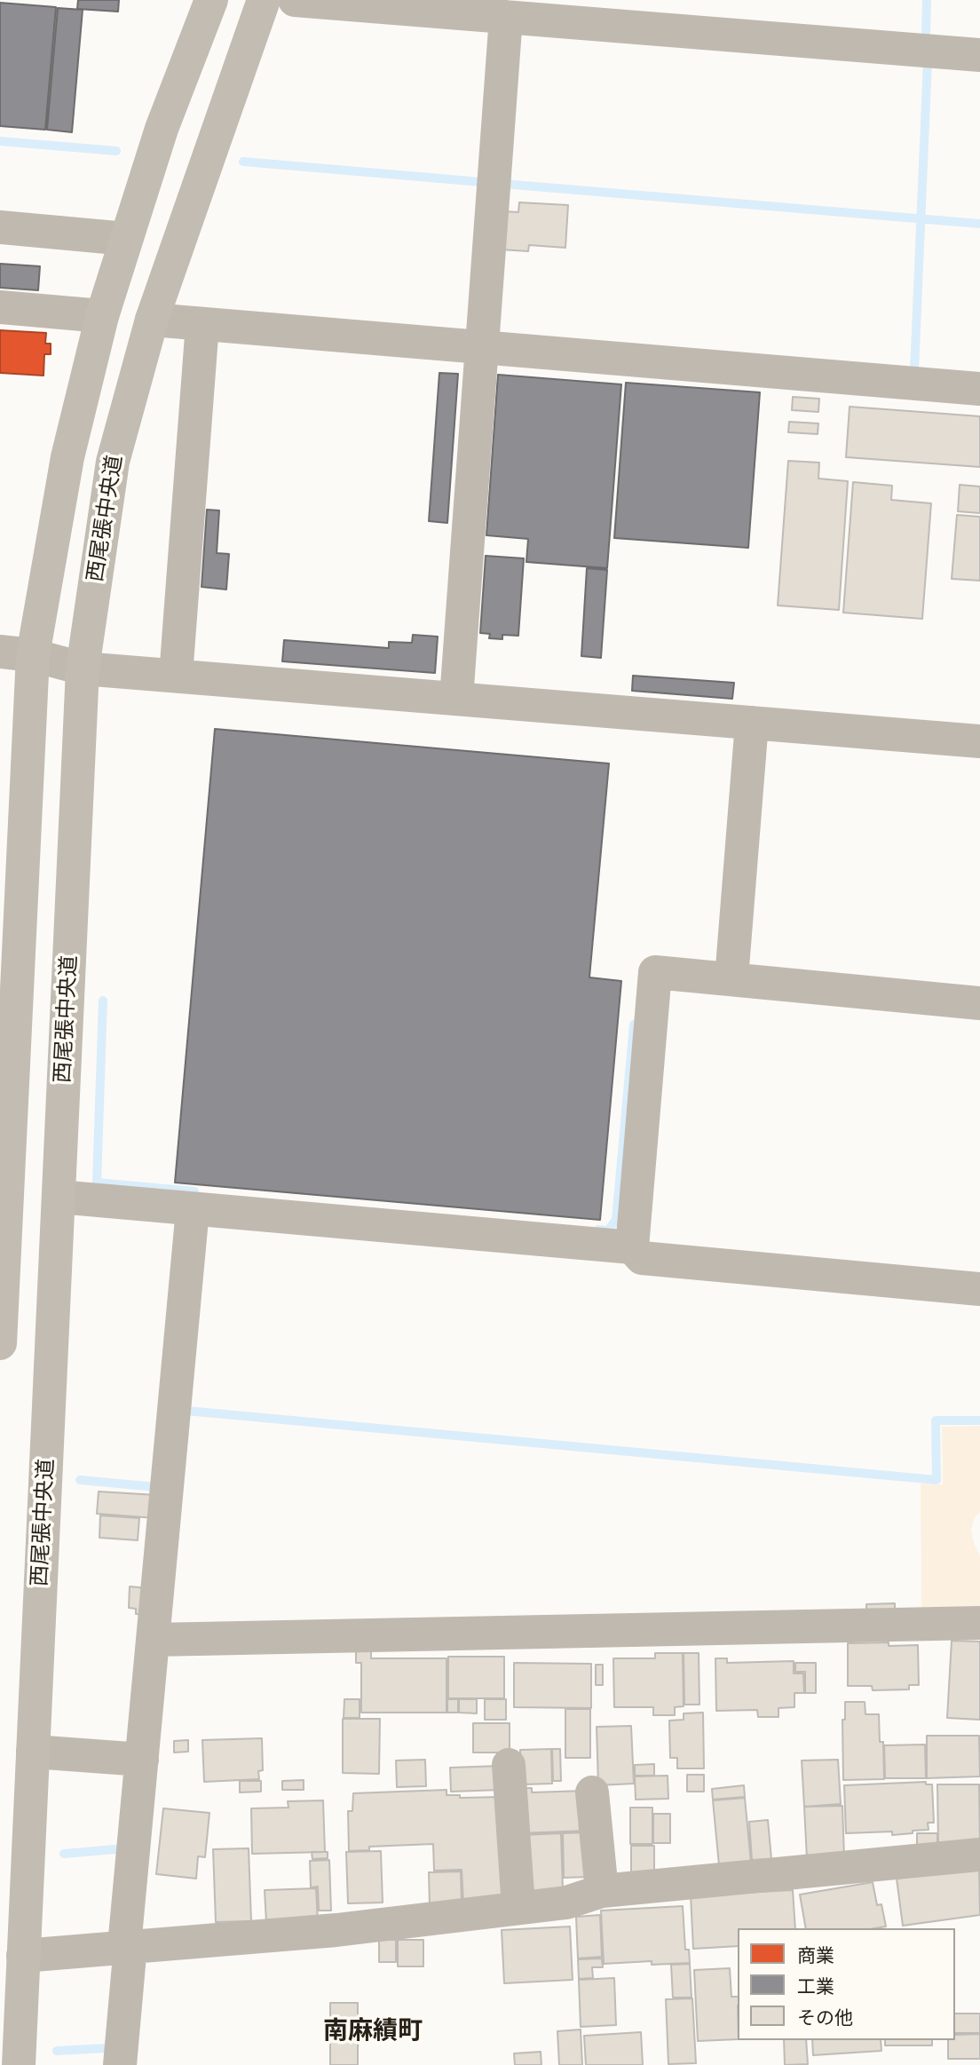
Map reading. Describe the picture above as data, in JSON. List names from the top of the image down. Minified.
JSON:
{"streets":{"main road":["西尾張中央道"]},"districts":["南麻績町"],"legend":["商業","工業","その他"]}
